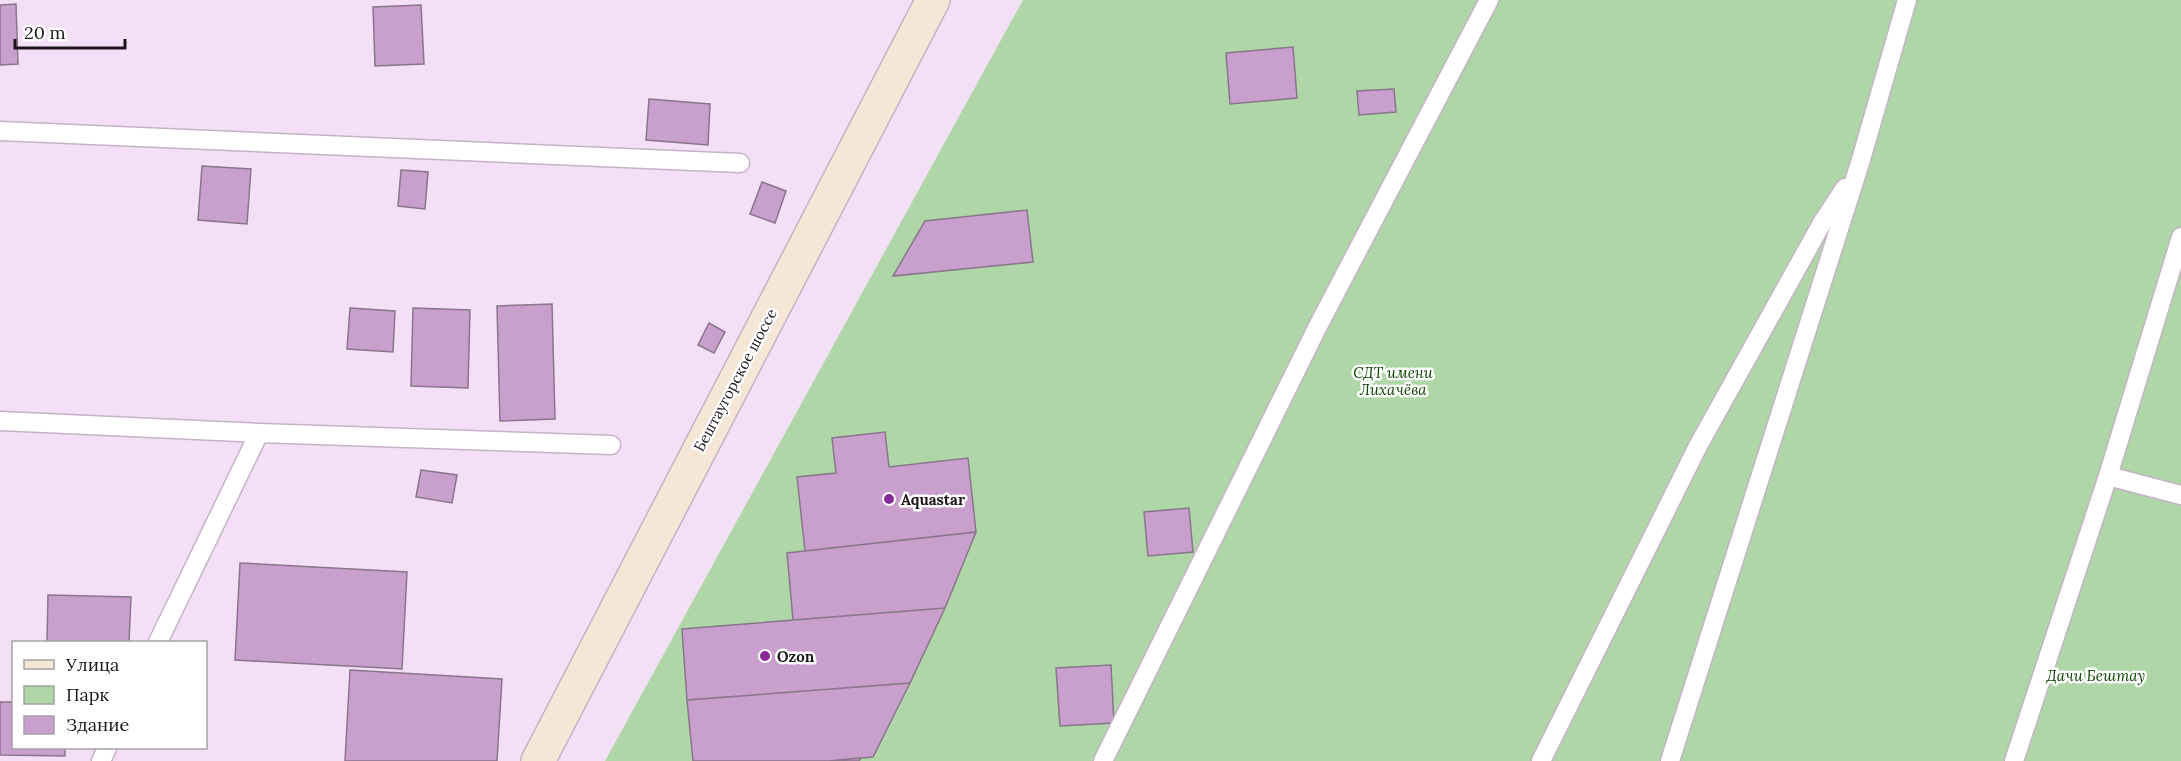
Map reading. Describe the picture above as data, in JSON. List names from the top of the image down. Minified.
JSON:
{"streets":{"main road":["Бештаугорское шоссе"]},"parks":["СДТ имени Лихачёва","Дачи Бештау"],"places":["Aquastar","Ozon"],"legend":["Улица","Парк","Здание"],"scale_bar":"20 m"}
